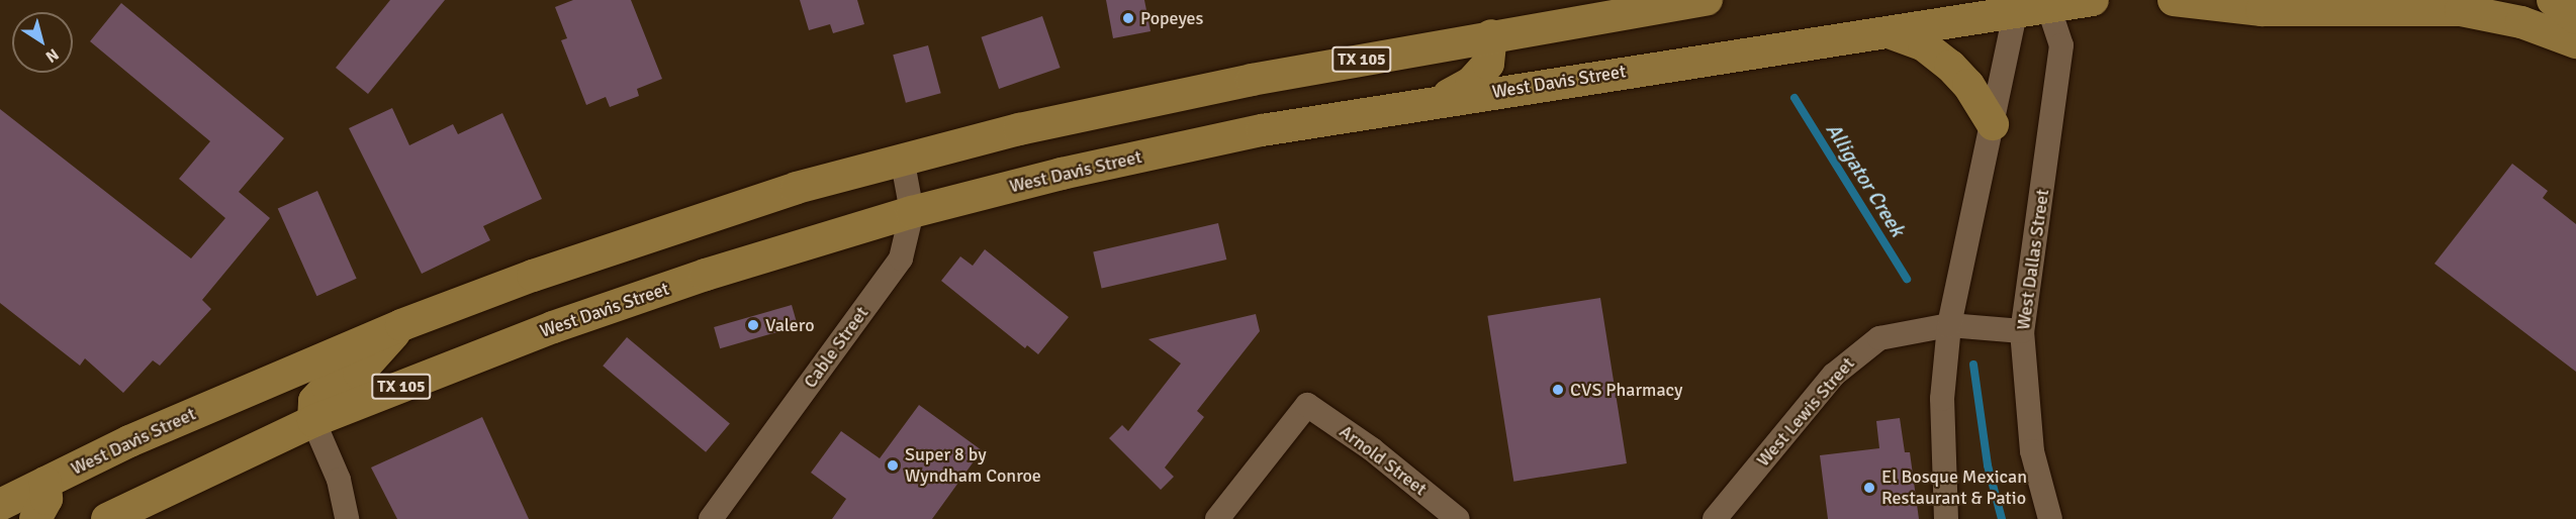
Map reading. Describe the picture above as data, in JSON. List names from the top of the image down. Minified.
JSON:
{"streets":{"main road":["TX 105","West Davis Street"],"street":["West Dallas Street","Cable Street","West Lewis Street","Arnold Street"]},"crossings":[["West Davis Street","West Dallas Street"],["West Davis Street","Cable Street"],["West Dallas Street","West Lewis Street"]],"water":["Alligator Creek"],"places":["Popeyes","Valero","CVS Pharmacy","Super 8 by Wyndham Conroe","El Bosque Mexican Restaurant & Patio"],"north":"bottom right"}
